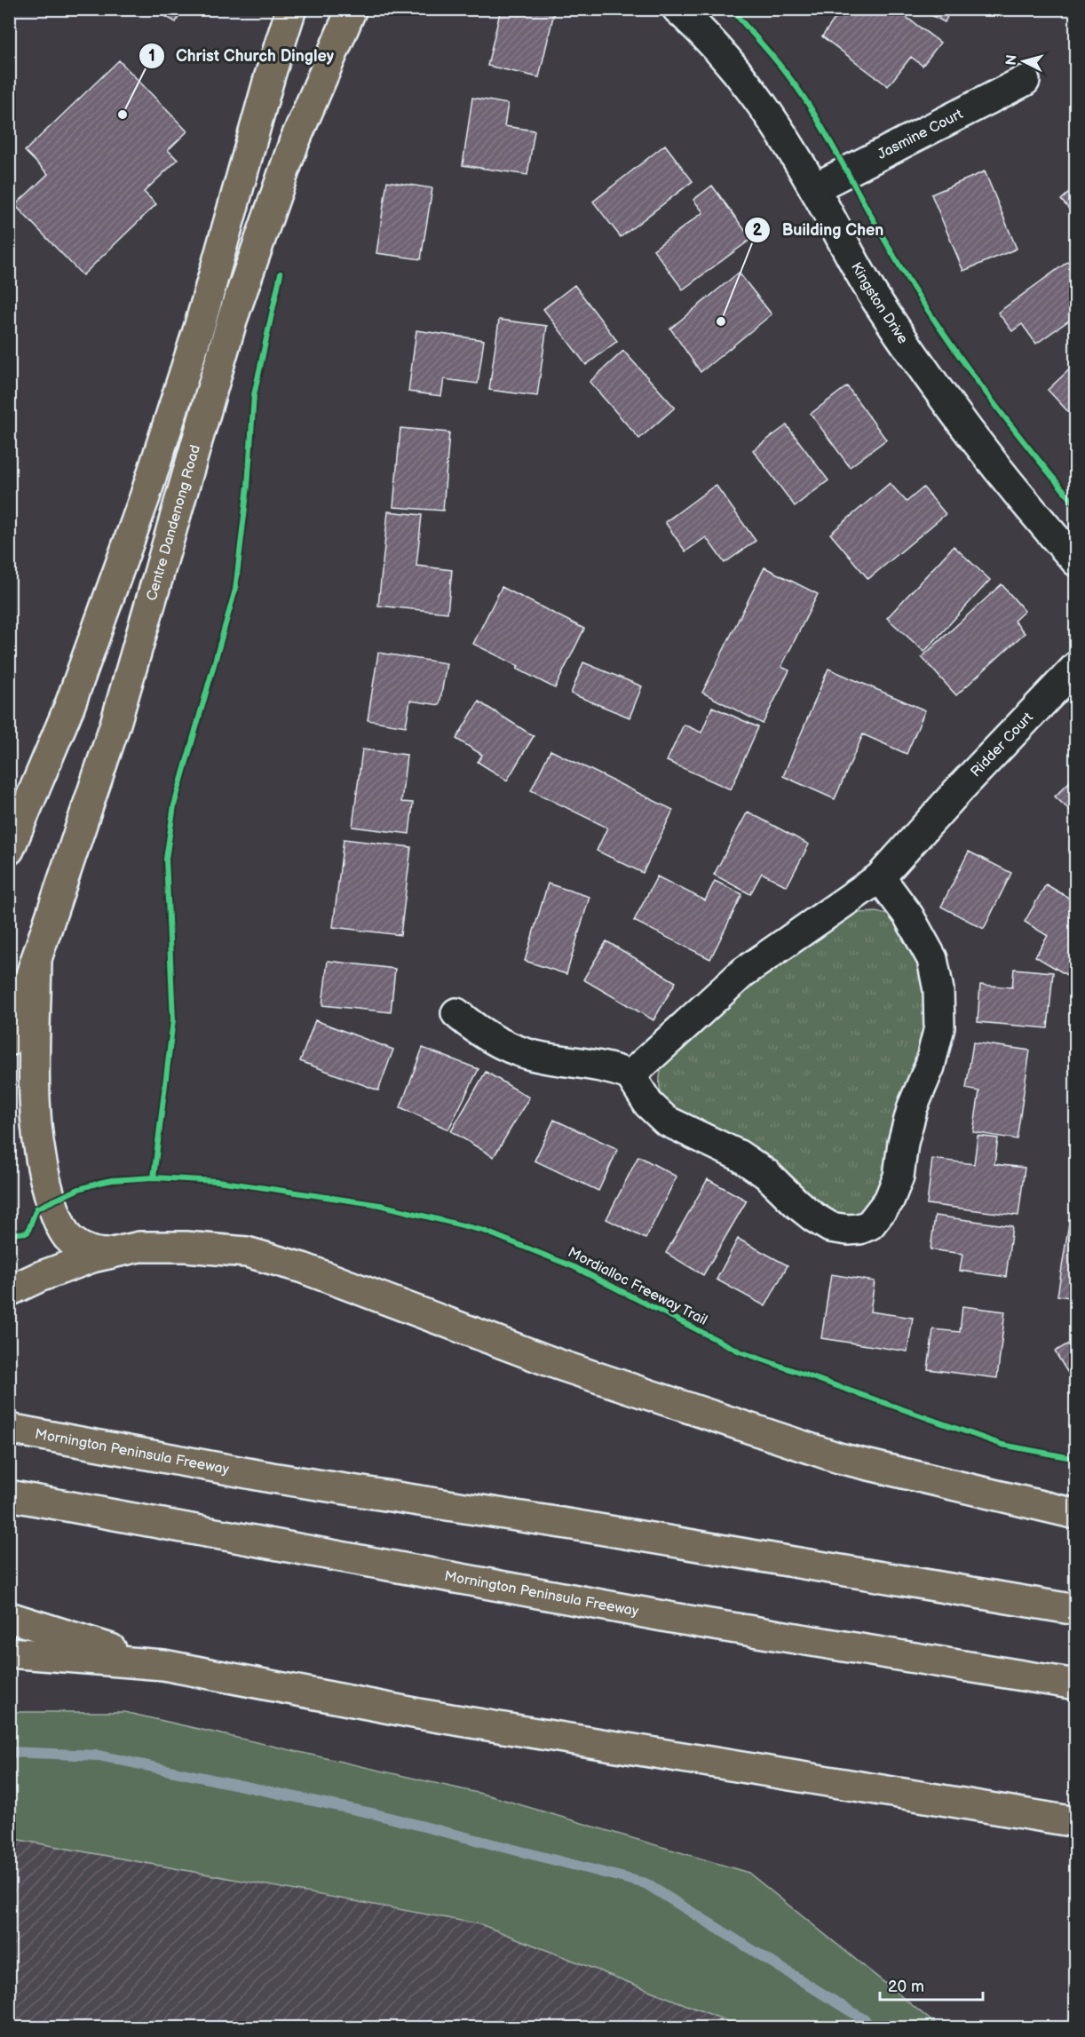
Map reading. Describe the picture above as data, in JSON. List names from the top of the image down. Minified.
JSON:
{"streets":{"main road":["Centre Dandenong Road","Mornington Peninsula Freeway"],"street":["Jasmine Court","Kingston Drive","Ridder Court"],"cycle path":["Mordialloc Freeway Trail"]},"crossings":[["Jasmine Court","Kingston Drive"]],"places":["Christ Church Dingley","Building Chen"],"scale_bar":"20 m","north":"left"}
